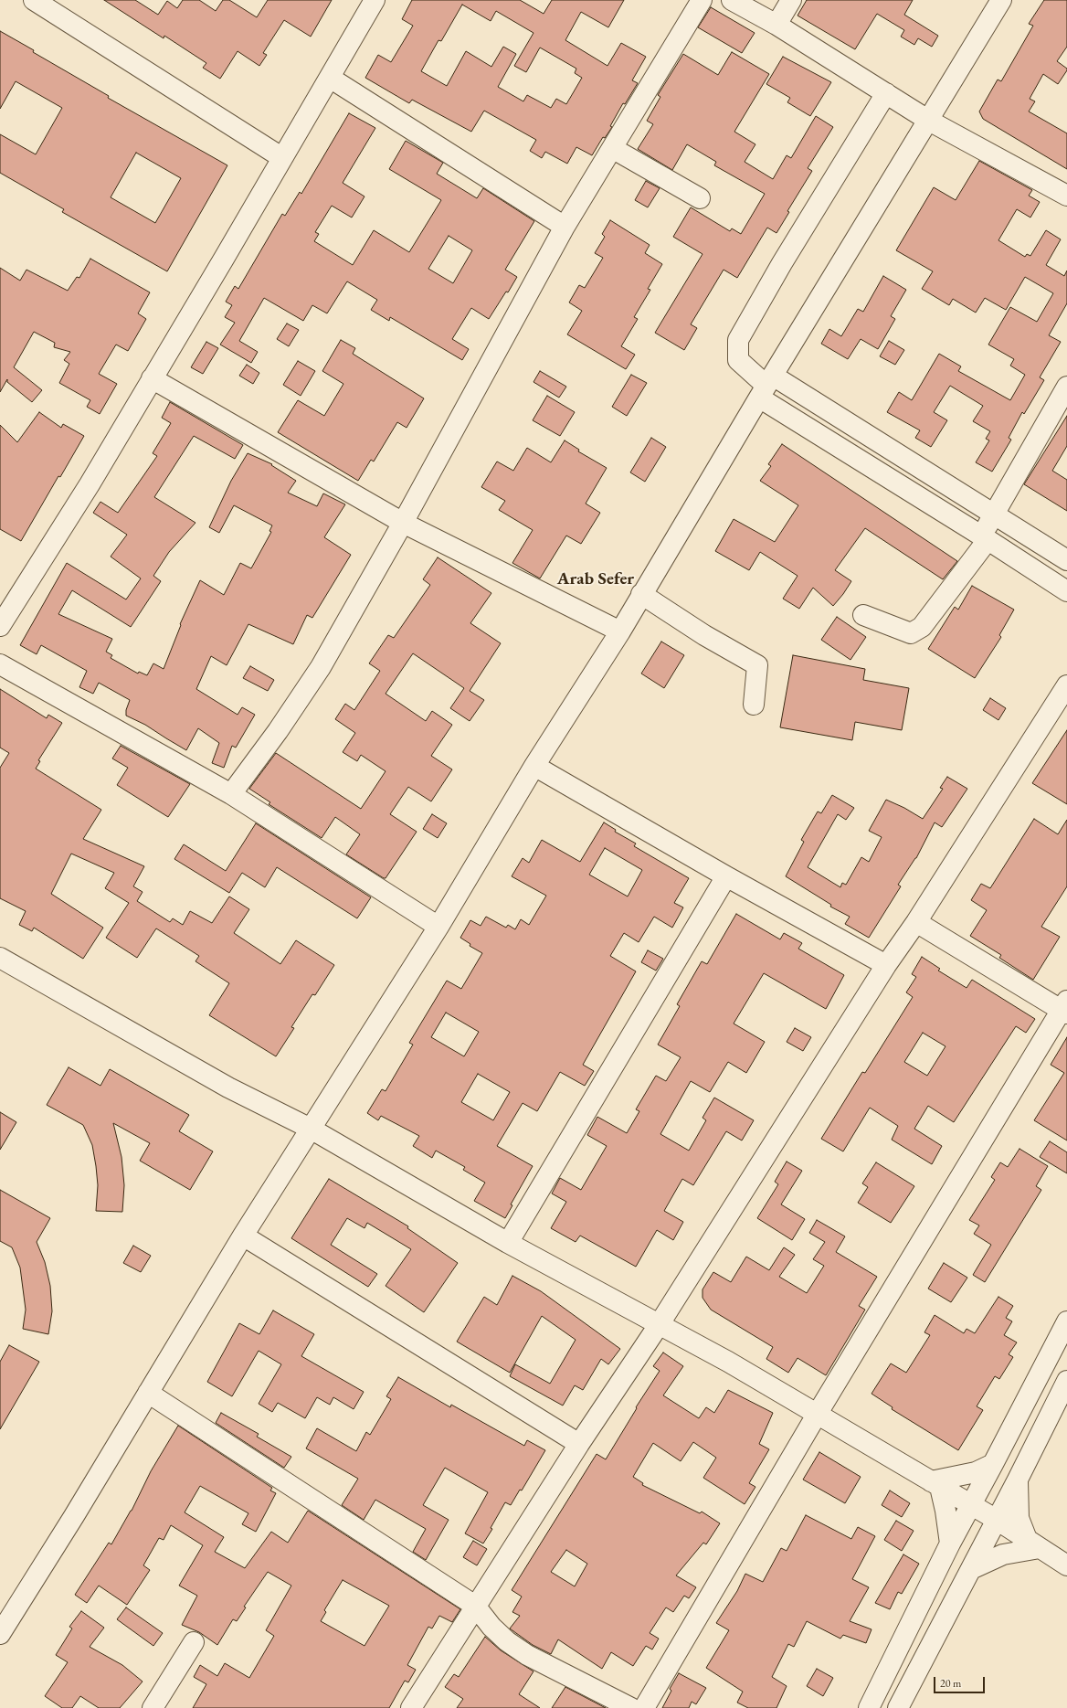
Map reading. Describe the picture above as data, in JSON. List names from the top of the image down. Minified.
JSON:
{"districts":["Arab Sefer"],"scale_bar":"20 m"}
